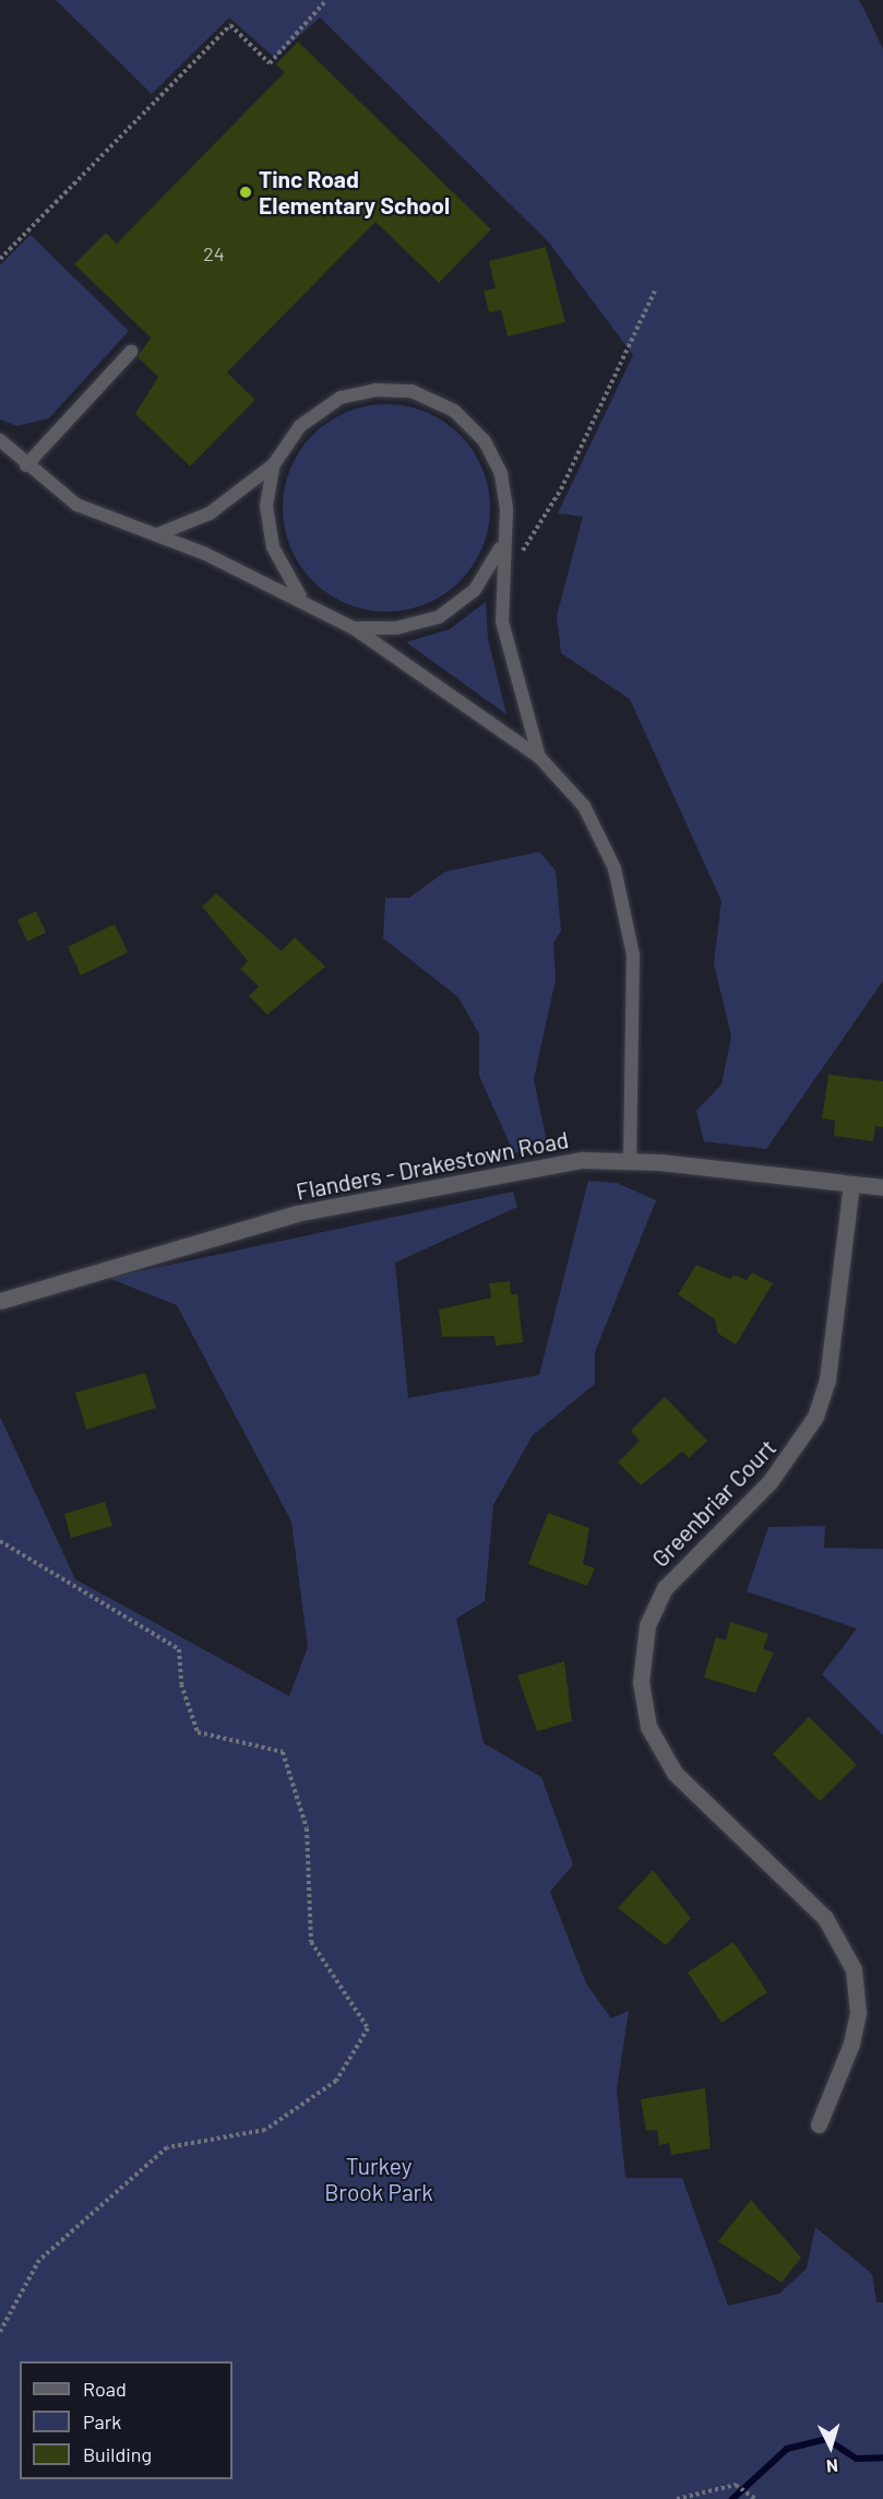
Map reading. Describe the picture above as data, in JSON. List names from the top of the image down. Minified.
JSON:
{"streets":{"street":["Flanders - Drakestown Road","Greenbriar Court"]},"crossings":[["Flanders - Drakestown Road","Greenbriar Court"]],"parks":["Turkey Brook Park"],"places":["Tinc Road Elementary School"],"house_numbers":["24"],"legend":["Road","Park","Building"],"north":"bottom"}
